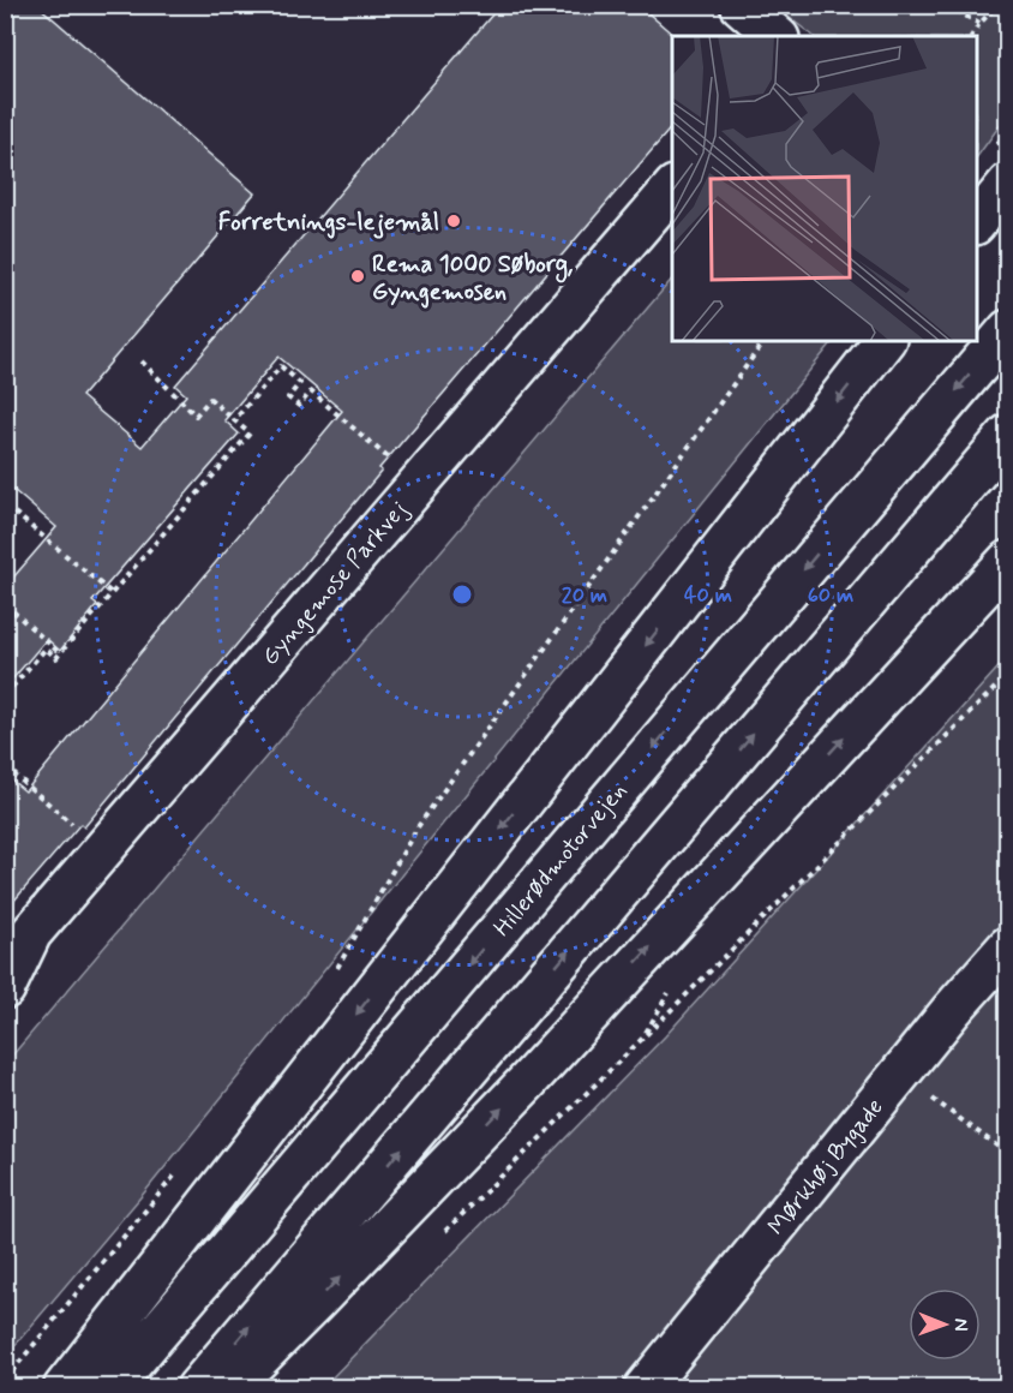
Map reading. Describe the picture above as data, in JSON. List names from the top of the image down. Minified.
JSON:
{"streets":{"main road":["Gyngemose Parkvej","Hillerødmotorvejen","Mørkhøj Bygade"]},"places":["Forretnings-lejemål","Rema 1000 Søborg, Gyngemosen"],"north":"right","rings":["20 m","40 m","60 m"]}
